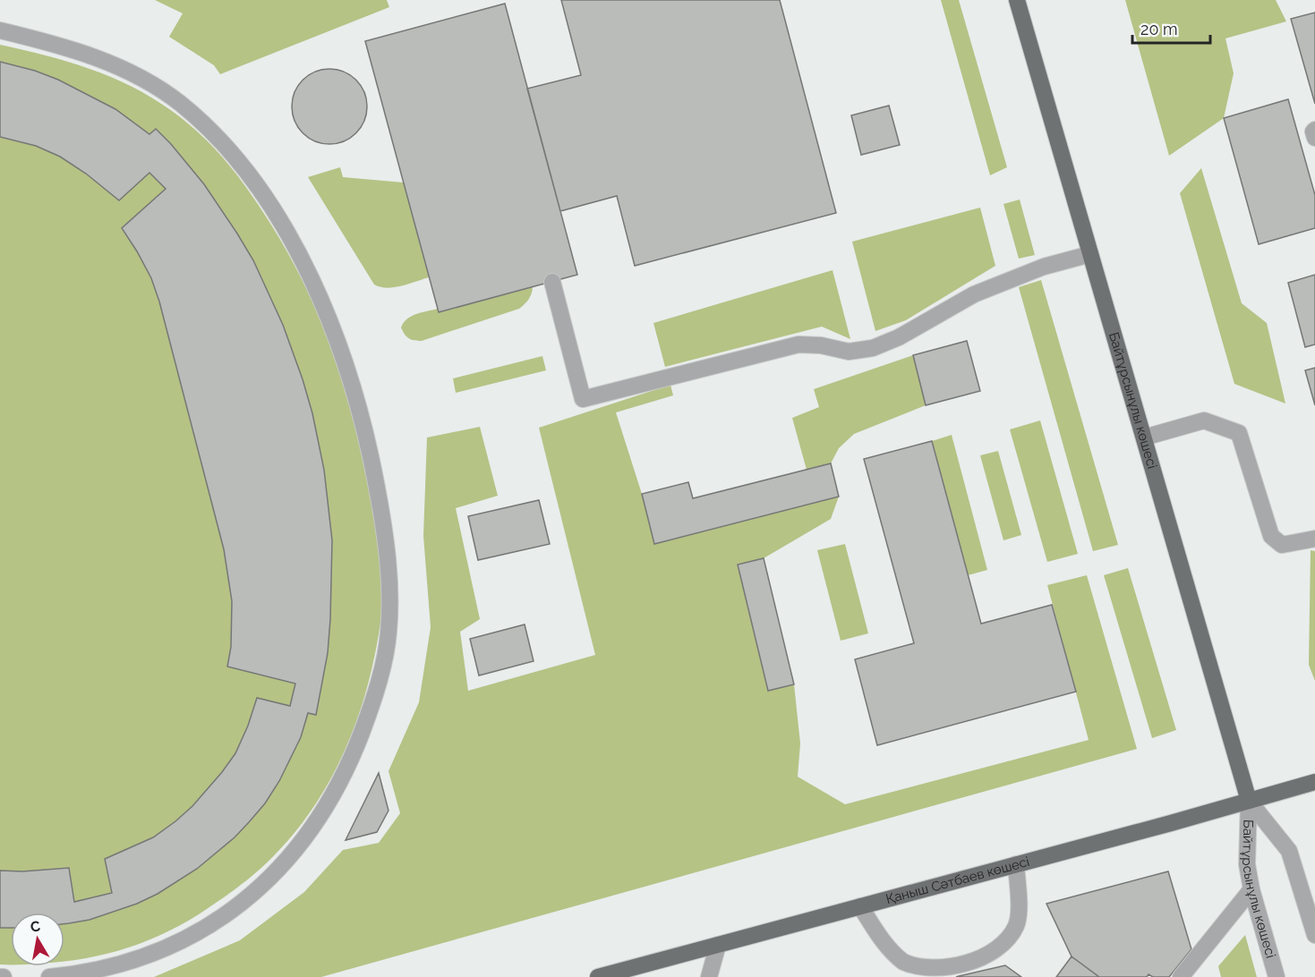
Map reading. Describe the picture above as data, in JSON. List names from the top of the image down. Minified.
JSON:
{"streets":{"main road":["Байтұрсынұлы көшесі","Қаныш Сәтбаев көшесі"]},"crossings":[["Байтұрсынұлы көшесі","Қаныш Сәтбаев көшесі"]],"scale_bar":"20 m","north":"top"}
